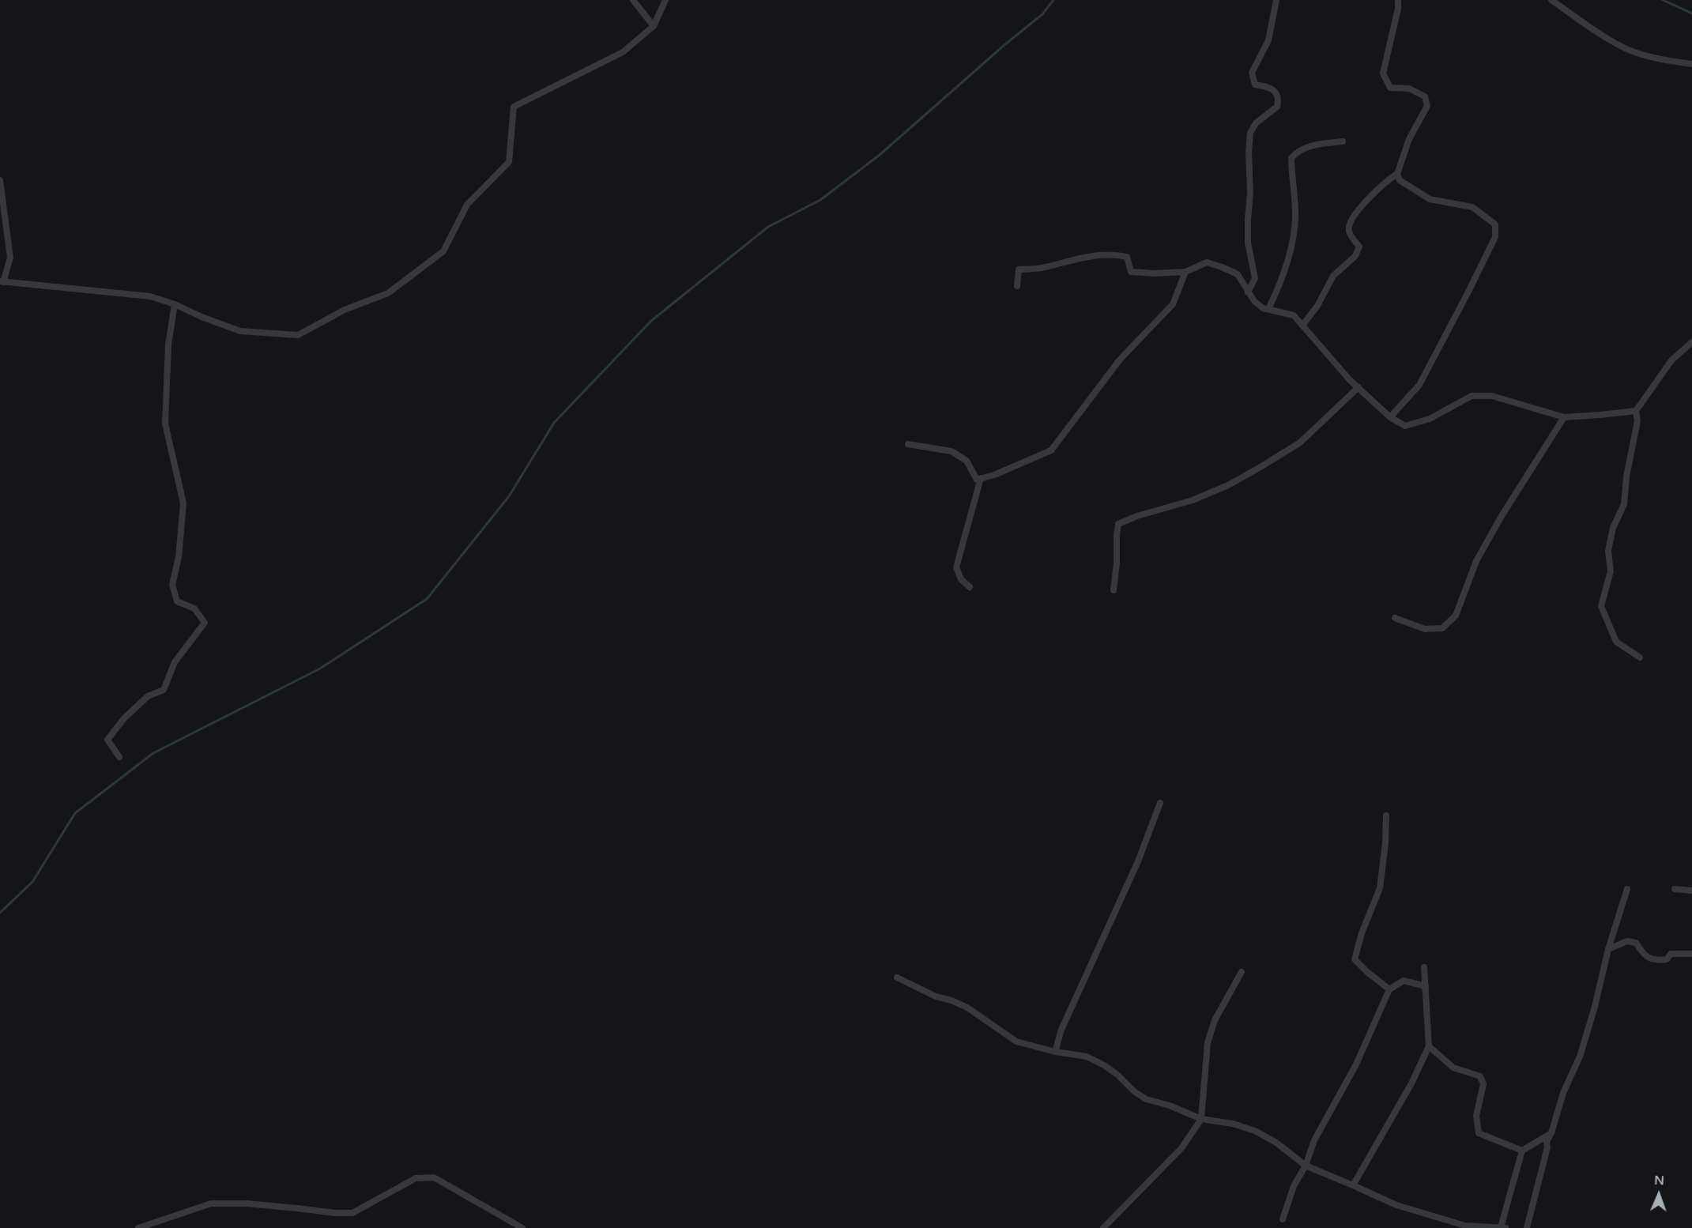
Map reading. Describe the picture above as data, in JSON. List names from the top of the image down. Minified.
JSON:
{"north":"top"}
